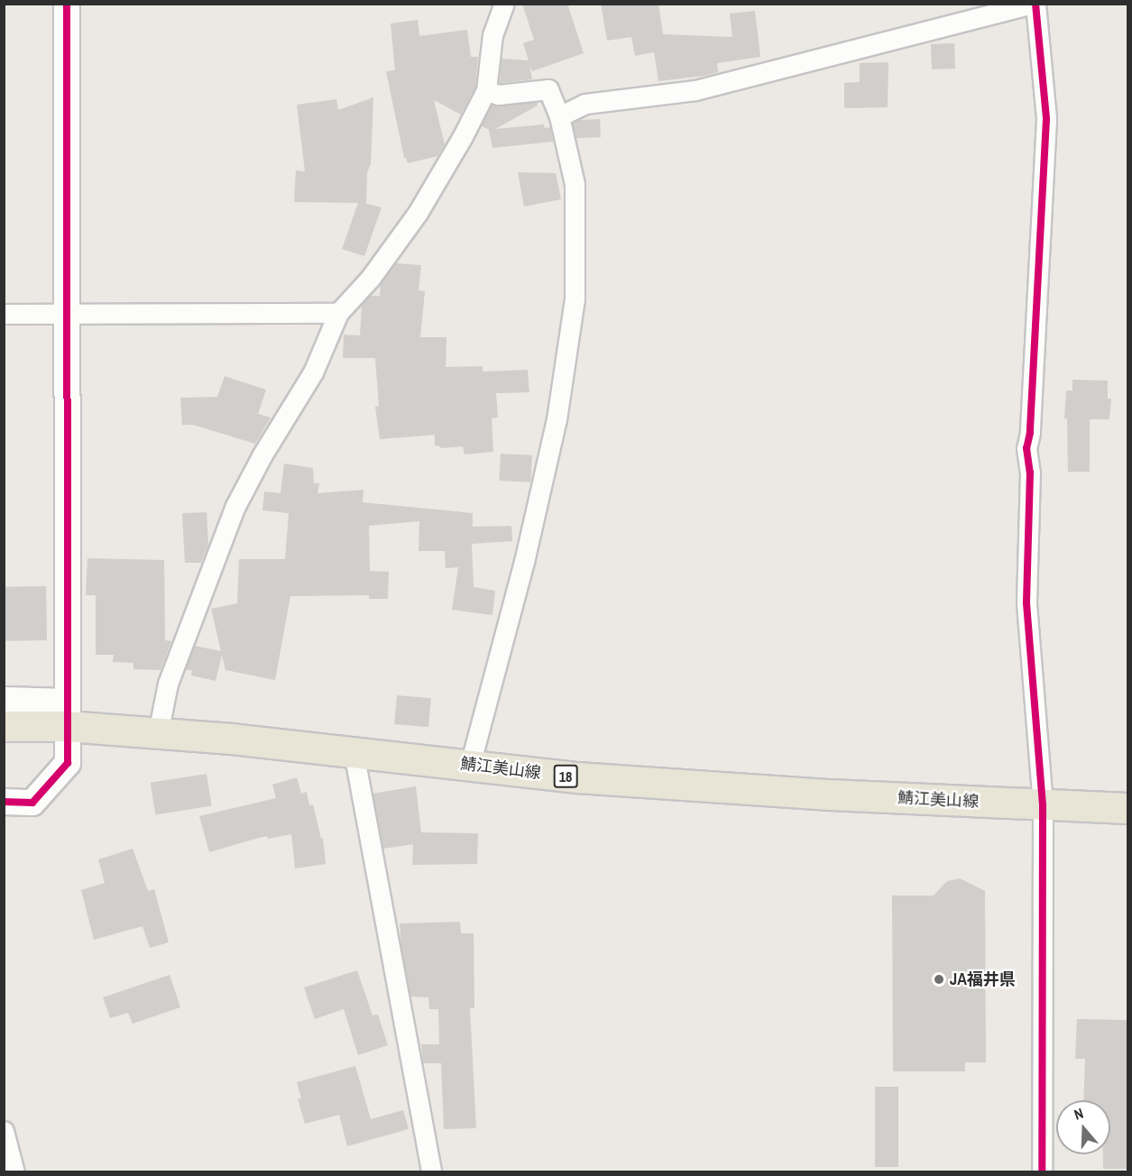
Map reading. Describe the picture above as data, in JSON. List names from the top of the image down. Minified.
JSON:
{"streets":{"main road":["鯖江美山線","18"]},"places":["JA福井県"],"north":"top"}
